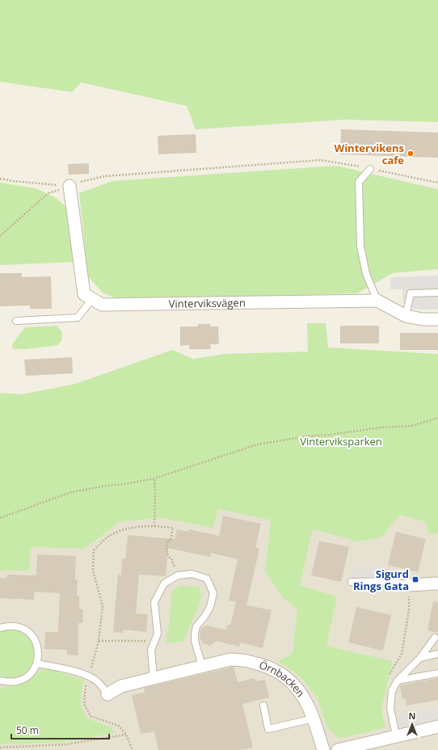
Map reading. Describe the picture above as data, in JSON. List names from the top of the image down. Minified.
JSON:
{"streets":{"street":["Vinterviksvägen","Örnbacken"]},"parks":["Vinterviksparken"],"places":{"other":["Wintervikens cafe"],"transit":["Sigurd Rings Gata"]},"scale_bar":"50 m","north":"top"}
